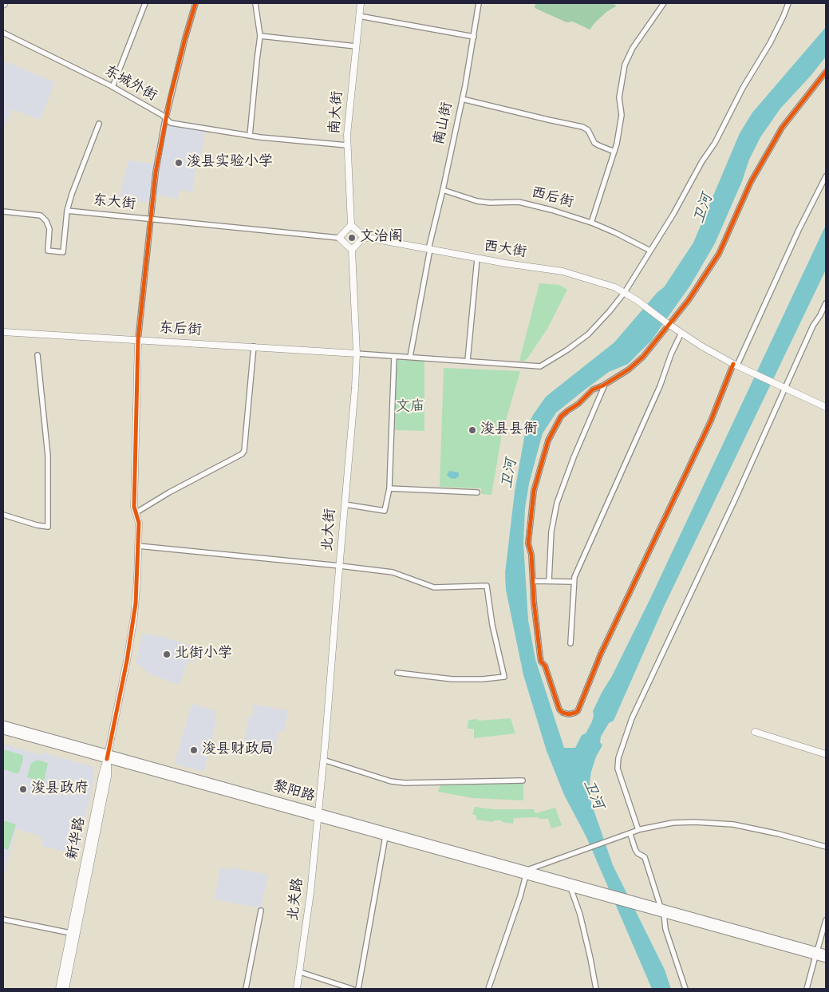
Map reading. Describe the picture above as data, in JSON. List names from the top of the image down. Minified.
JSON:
{"streets":{"main road":["黎阳路"],"street":["东城外街","南大街","南山街","西后街","东大街","西大街","东后街","北大街","新华路","北关路"]},"crossings":[["东城外街","南大街"],["南山街","西后街"],["南山街","西大街"],["东后街","北大街"],["北大街","黎阳路"],["北大街","北关路"],["黎阳路","新华路"],["黎阳路","北关路"]],"water":["卫河"],"parks":["文庙"],"places":["浚县实验小学","文治阁","浚县县衙","北街小学","浚县财政局","浚县政府"]}
